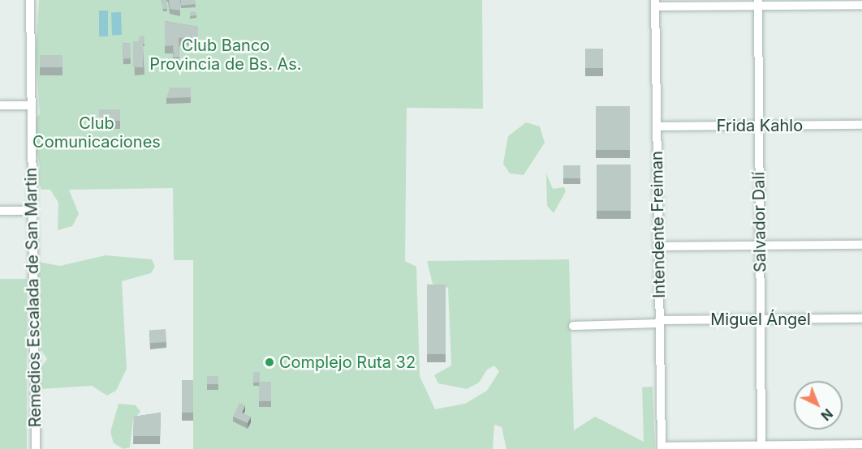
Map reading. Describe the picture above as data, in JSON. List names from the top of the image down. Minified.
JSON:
{"streets":{"street":["Frida Kahlo","Salvador Dalí","Intendente Freiman","Remedios Escalada de San Martin","Miguel Ángel"]},"crossings":[["Frida Kahlo","Salvador Dalí"],["Frida Kahlo","Intendente Freiman"],["Salvador Dalí","Miguel Ángel"],["Intendente Freiman","Miguel Ángel"]],"parks":["Club Banco Provincia de Bs. As.","Club Comunicaciones"],"places":["Complejo Ruta 32"],"north":"bottom right"}
